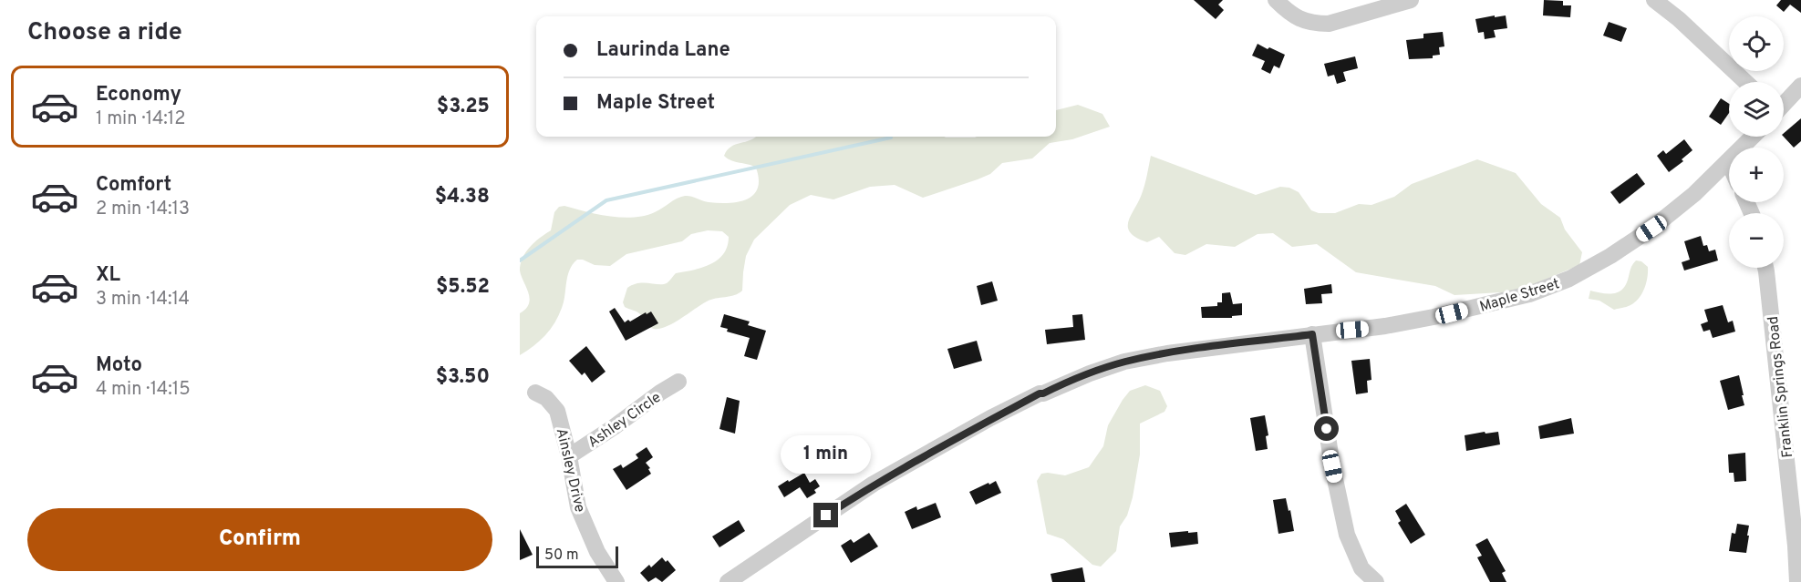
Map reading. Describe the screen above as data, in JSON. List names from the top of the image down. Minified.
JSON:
{"streets":{"street":["Maple Street","Franklin Springs Road","Ashley Circle","Ainsley Drive"]},"crossings":[["Ashley Circle","Ainsley Drive"]],"scale_bar":"50 m","page":{"heading":"Choose a ride","map_buttons":["+","−"],"banner":["Laurinda Lane","Maple Street"],"list":[{"name":"Economy","note":"1 min · 14:12","value":"$3.25"},{"name":"Comfort","note":"2 min · 14:13","value":"$4.38"},{"name":"XL","note":"3 min · 14:14","value":"$5.52"},{"name":"Moto","note":"4 min · 14:15","value":"$3.50"}],"bubble":"1 min","buttons":"Confirm","scale":"50 m"}}
